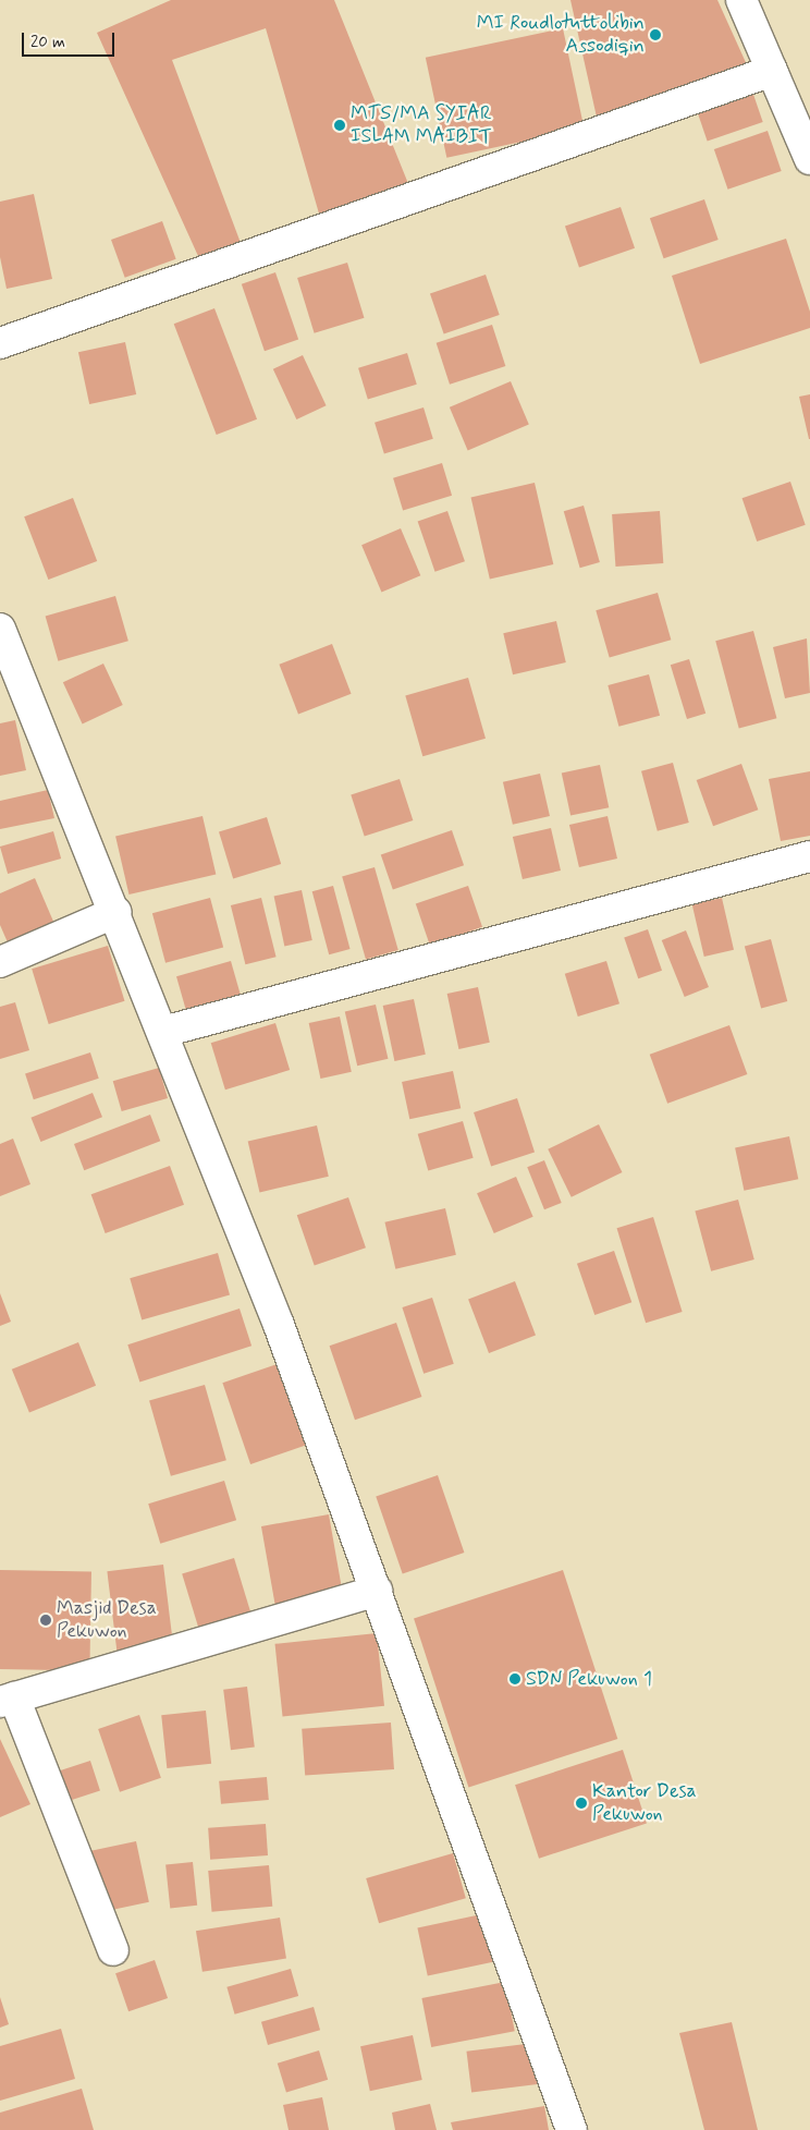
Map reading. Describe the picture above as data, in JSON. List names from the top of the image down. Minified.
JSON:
{"places":["MI Roudlotuttolibin Assodiqin","MTS/MA SYIAR ISLAM MAIBIT","Masjid Desa Pekuwon","SDN Pekuwon 1","Kantor Desa Pekuwon"],"scale_bar":"20 m"}
